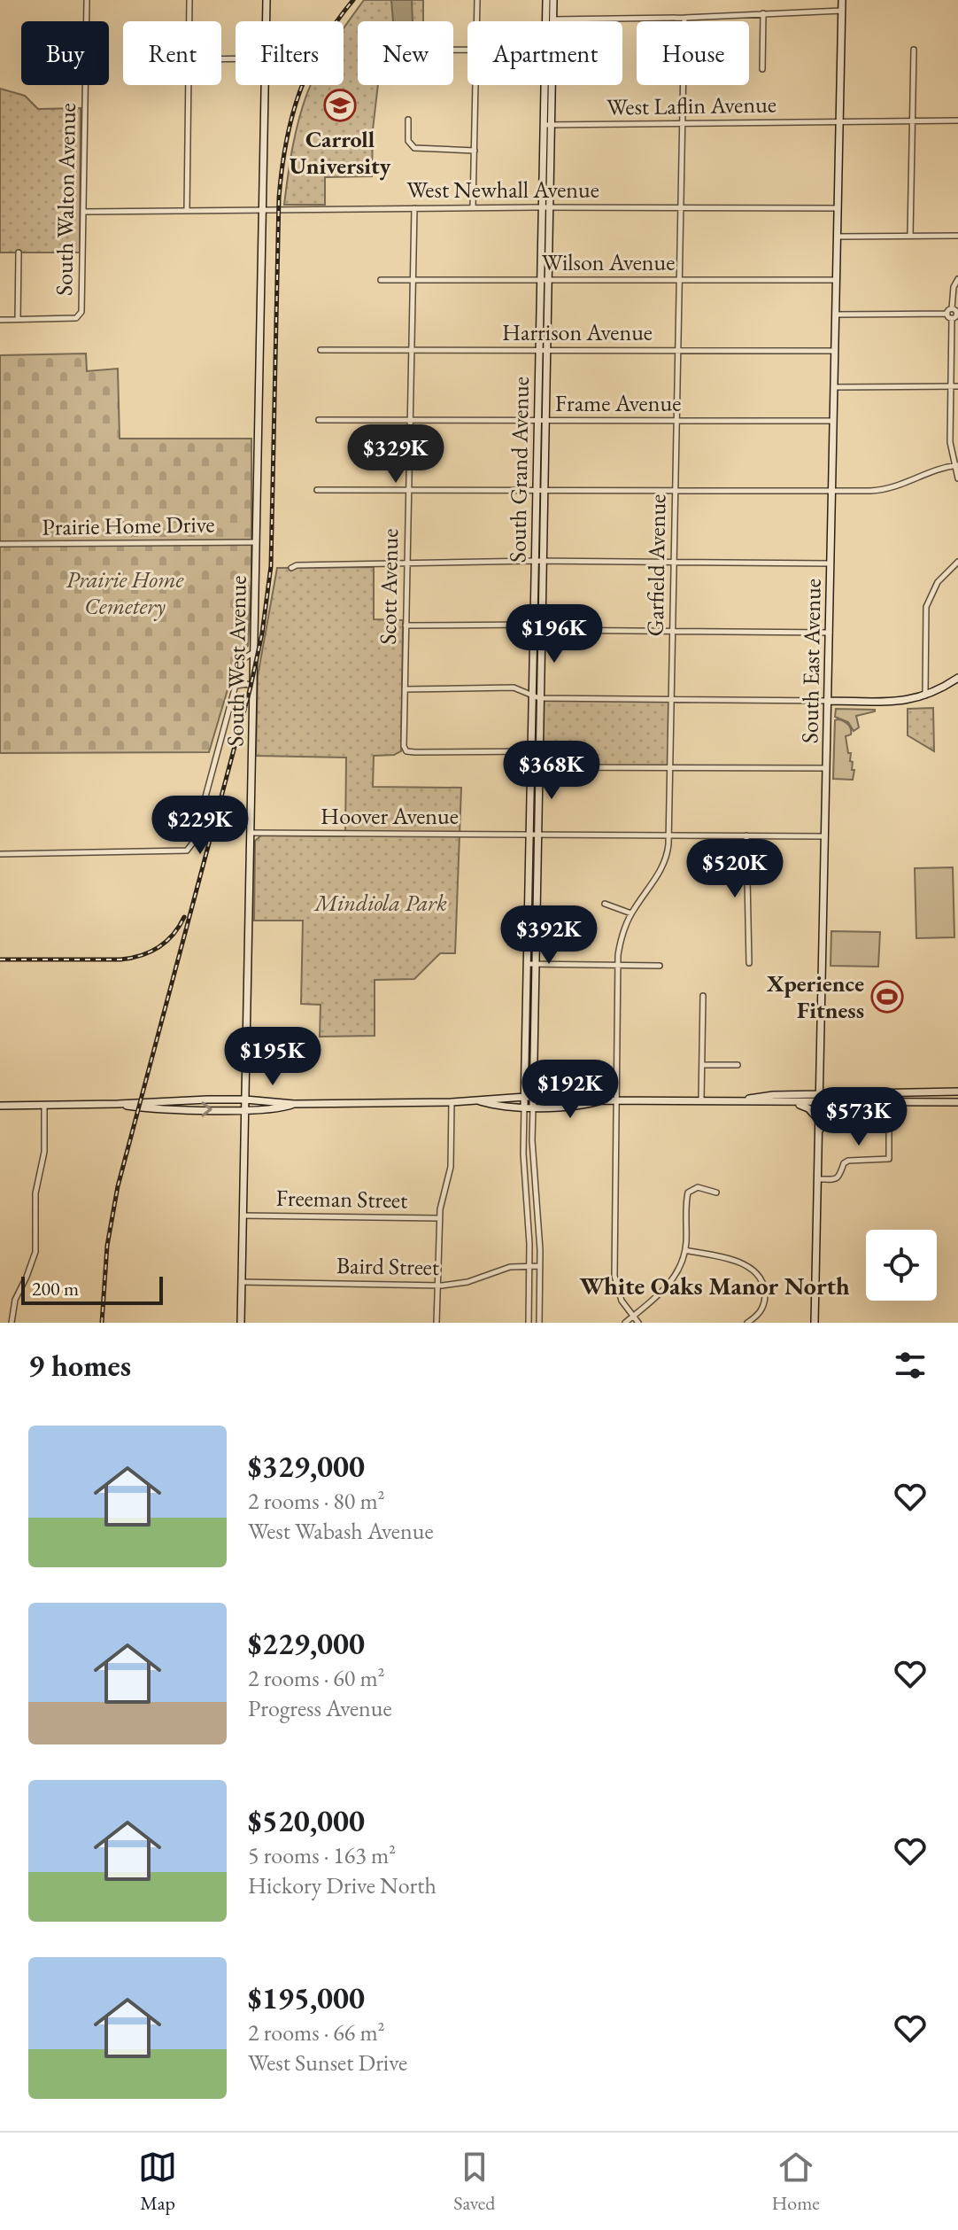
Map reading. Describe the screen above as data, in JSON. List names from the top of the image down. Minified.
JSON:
{"streets":{"main road":["South Grand Avenue","South West Avenue","South East Avenue"],"street":["West Laflin Avenue","West Newhall Avenue","South Walton Avenue","Wilson Avenue","Harrison Avenue","Frame Avenue","Prairie Home Drive","Garfield Avenue","Scott Avenue","Hoover Avenue","Freeman Street","Baird Street"]},"crossings":[["West Laflin Avenue","South Grand Avenue"],["West Laflin Avenue","Garfield Avenue"],["West Laflin Avenue","South East Avenue"],["West Newhall Avenue","South Walton Avenue"],["West Newhall Avenue","South Grand Avenue"],["West Newhall Avenue","Garfield Avenue"],["West Newhall Avenue","Scott Avenue"],["West Newhall Avenue","South West Avenue"],["West Newhall Avenue","South East Avenue"],["Wilson Avenue","South Grand Avenue"],["Wilson Avenue","Garfield Avenue"],["Wilson Avenue","Scott Avenue"],["Wilson Avenue","South East Avenue"],["Harrison Avenue","South Grand Avenue"],["Harrison Avenue","Garfield Avenue"],["Harrison Avenue","Scott Avenue"],["Harrison Avenue","South East Avenue"],["Frame Avenue","South Grand Avenue"],["Frame Avenue","Garfield Avenue"],["Frame Avenue","Scott Avenue"],["Frame Avenue","South East Avenue"],["South Grand Avenue","Scott Avenue"],["South Grand Avenue","Hoover Avenue"],["South Grand Avenue","Baird Street"],["Prairie Home Drive","South West Avenue"],["Garfield Avenue","Hoover Avenue"],["South West Avenue","Hoover Avenue"],["South West Avenue","Freeman Street"],["South West Avenue","Baird Street"],["South East Avenue","Hoover Avenue"]],"districts":["White Oaks Manor North"],"parks":["Prairie Home Cemetery","Mindiola Park"],"places":{"school or university":["Carroll University"],"sports":["Xperience Fitness"]},"scale_bar":"200 m","page":{"chip":["Buy","Rent","Filters","New","Apartment","House"],"price":["$329K","$196K","$368K","$229K","$520K","$392K","$195K","$192K","$573K"],"scale":"200 m","heading":"9 homes","list":[{"name":"$329,000","note":"2 rooms · 80 m² · West Wabash Avenue"},{"name":"$229,000","note":"2 rooms · 60 m² · Progress Avenue"},{"name":"$520,000","note":"5 rooms · 163 m² · Hickory Drive North"},{"name":"$195,000","note":"2 rooms · 66 m² · West Sunset Drive"}],"tabs":["Map","Saved","Home"]}}
